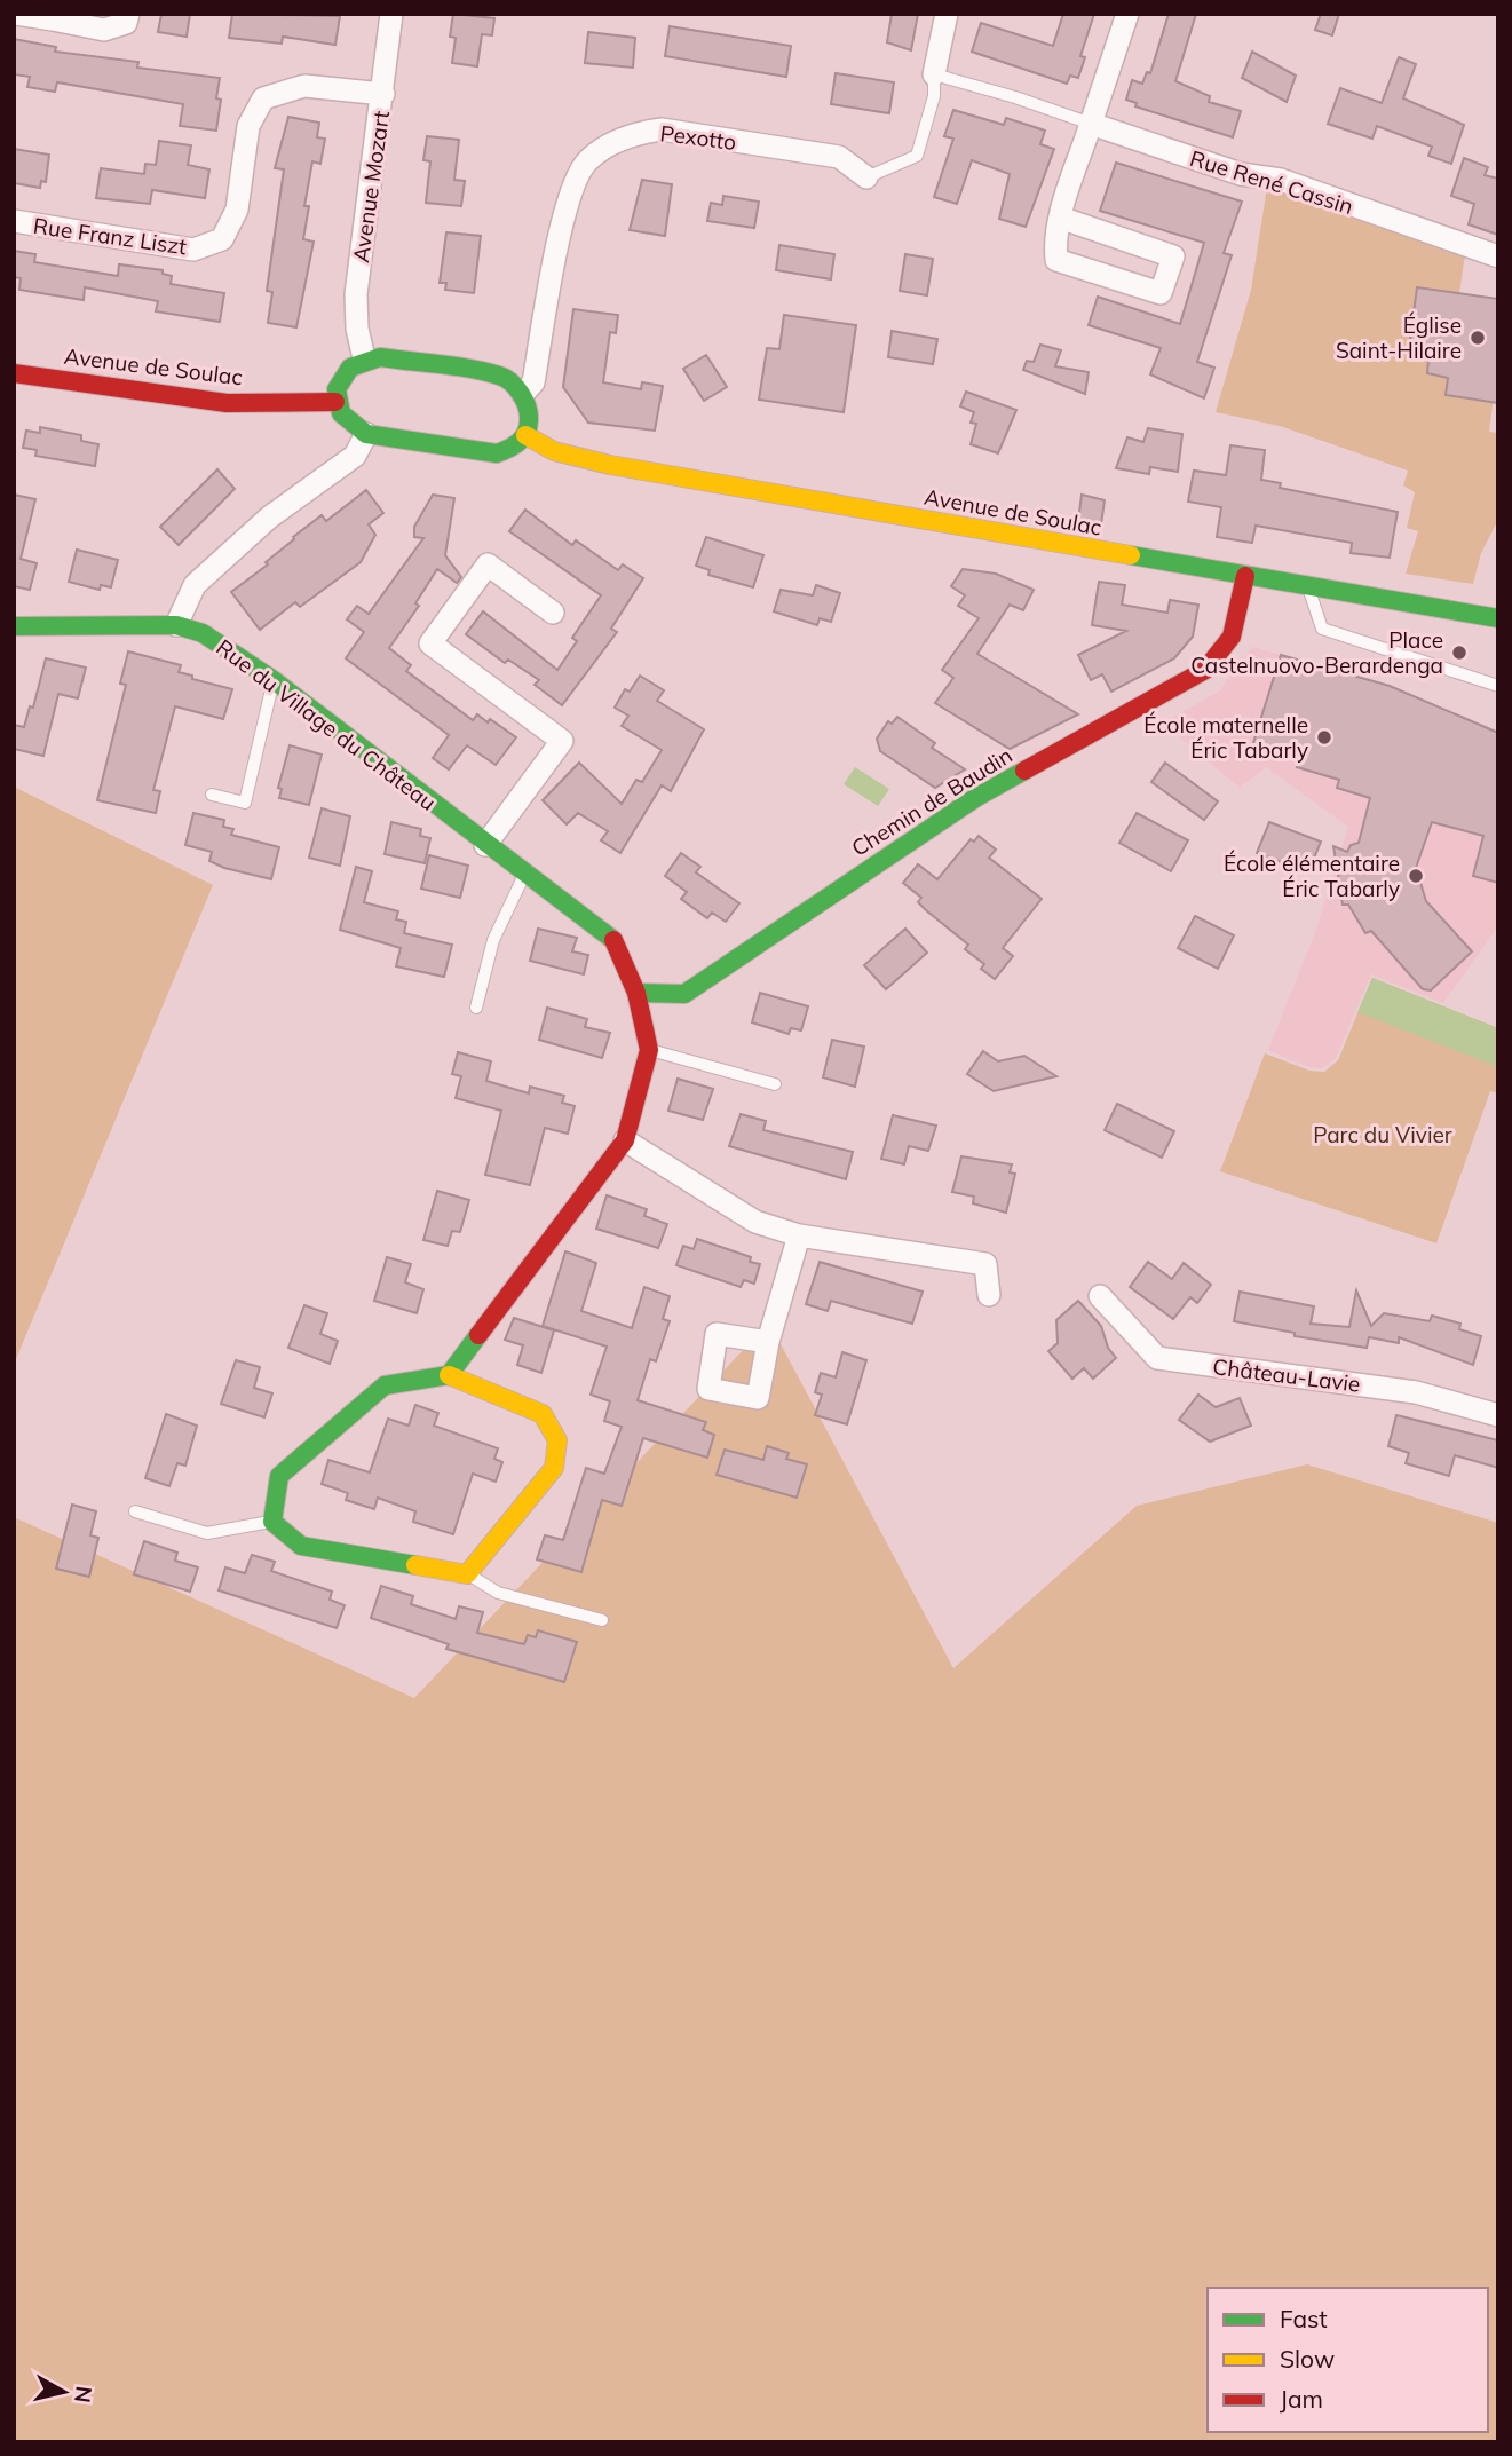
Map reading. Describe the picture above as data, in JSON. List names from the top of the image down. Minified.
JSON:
{"streets":{"street":["Pexotto","Rue René Cassin","Avenue Mozart","Rue Franz Liszt","Avenue de Soulac","Rue du Village du Château","Chemin de Baudin","Château-Lavie"]},"crossings":[["Pexotto","Rue René Cassin"],["Avenue Mozart","Rue Franz Liszt"],["Avenue de Soulac","Chemin de Baudin"],["Rue du Village du Château","Chemin de Baudin"]],"parks":["Parc du Vivier"],"places":["Église Saint-Hilaire","Place Castelnuovo-Berardenga","École maternelle Éric Tabarly","École élémentaire Éric Tabarly"],"legend":["Fast","Slow","Jam"],"north":"right"}
